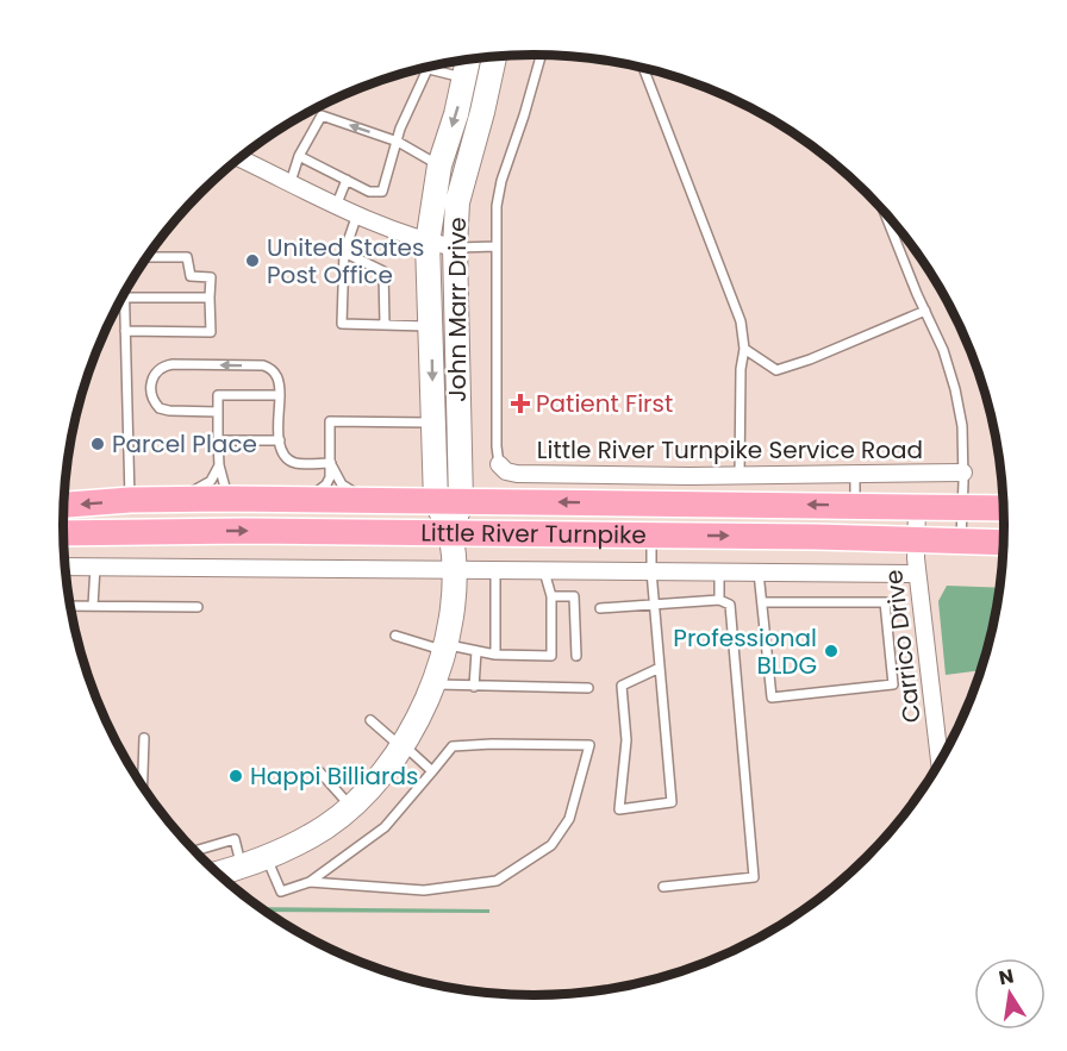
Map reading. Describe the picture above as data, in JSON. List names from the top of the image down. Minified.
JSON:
{"streets":{"main road":["Little River Turnpike"],"street":["John Marr Drive","Little River Turnpike Service Road","Carrico Drive"]},"crossings":[["John Marr Drive","Little River Turnpike"],["Little River Turnpike","Carrico Drive"]],"places":{"other":["United States Post Office","Parcel Place","Professional BLDG","Happi Billiards"],"health":["Patient First"]},"north":"top"}
